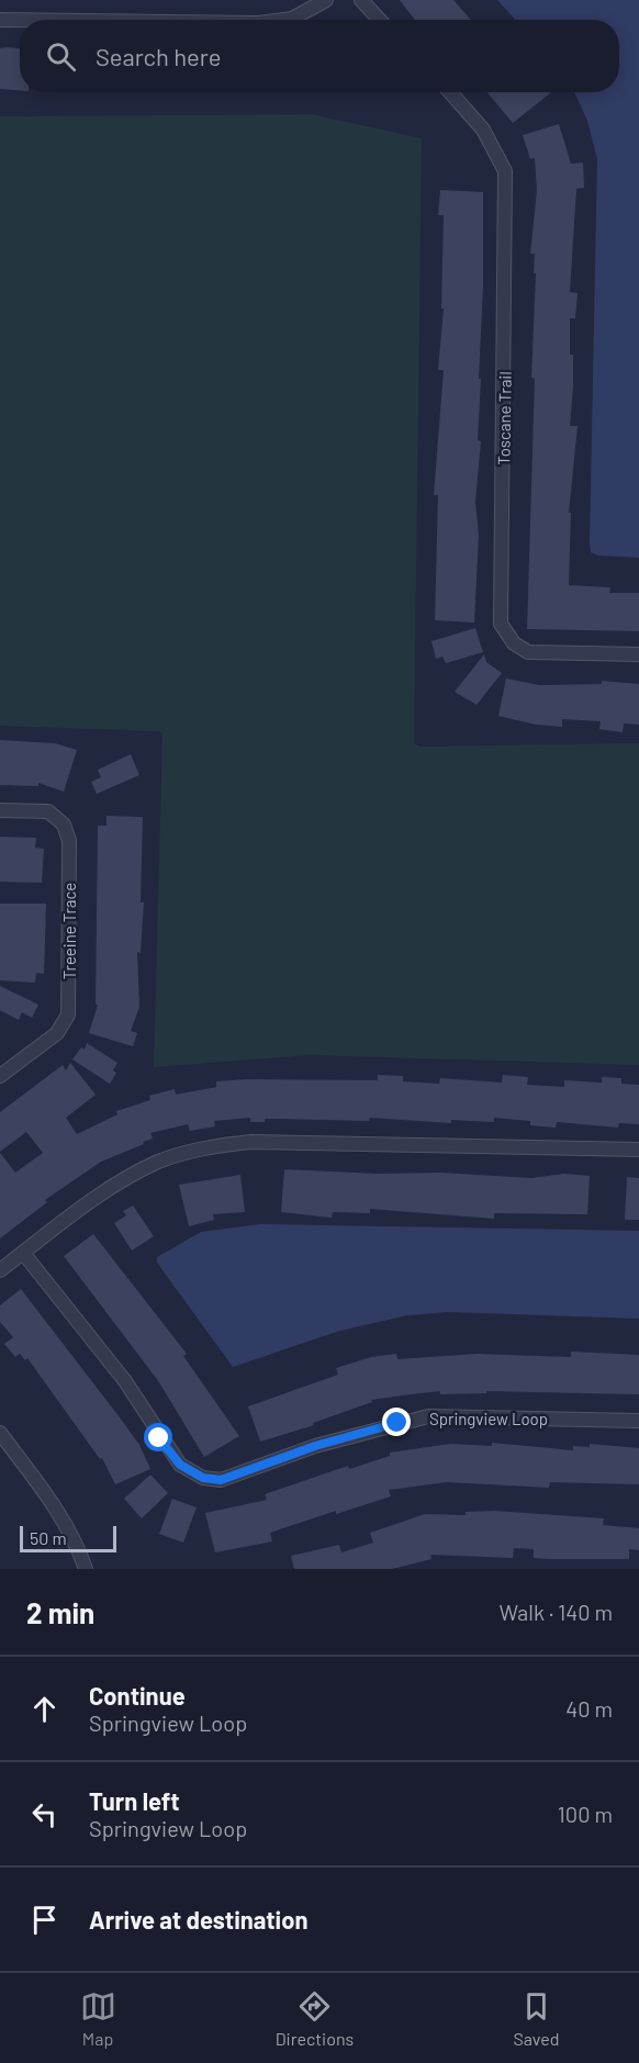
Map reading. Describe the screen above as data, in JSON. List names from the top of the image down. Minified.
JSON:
{"streets":{"street":["Toscane Trail","Treeine Trace","Springview Loop"]},"scale_bar":"50 m","page":{"search":"Search here","scale":"50 m","heading":["2 min","Walk · 140 m"],"list":[["Continue","Springview Loop","40 m"],["Turn left","Springview Loop","100 m"],"Arrive at destination"],"nav":["Map","Directions","Saved"]}}
